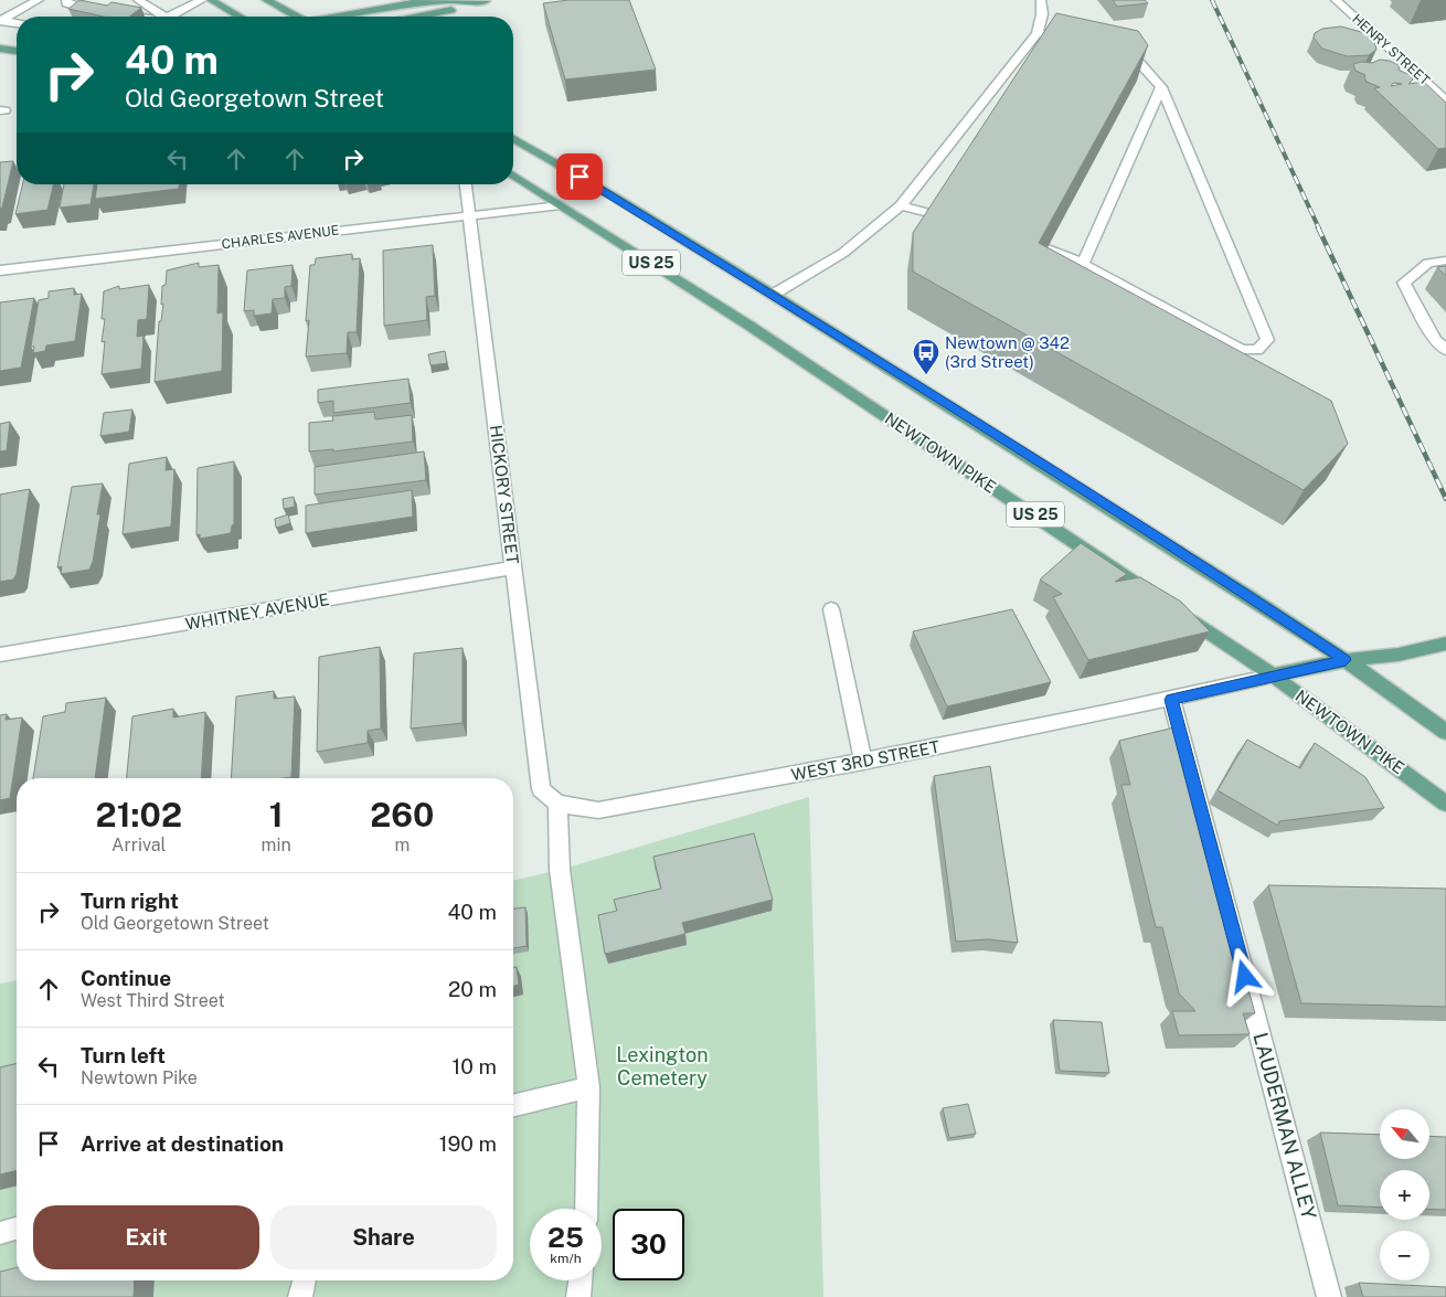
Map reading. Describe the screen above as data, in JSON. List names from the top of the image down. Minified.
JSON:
{"streets":{"main road":["US 25","NEWTOWN PIKE"],"street":["HENRY STREET","CHARLES AVENUE","HICKORY STREET","WHITNEY AVENUE","WEST 3RD STREET","LAUDERMAN ALLEY"]},"crossings":[["CHARLES AVENUE","NEWTOWN PIKE"],["CHARLES AVENUE","HICKORY STREET"],["NEWTOWN PIKE","WEST 3RD STREET"],["HICKORY STREET","WHITNEY AVENUE"],["HICKORY STREET","WEST 3RD STREET"],["WEST 3RD STREET","LAUDERMAN ALLEY"]],"parks":["Lexington Cemetery"],"places":{"bus stop":["Newtown @ 342 (3rd Street)"]},"north":"top left","page":{"turn":["40 m","Old Georgetown Street"],"eta":["21:02","Arrival","1","min","260","m"],"list":[{"name":"Turn right","note":"Old Georgetown Street","value":"40 m"},{"name":"Continue","note":"West Third Street","value":"20 m"},{"name":"Turn left","note":"Newtown Pike","value":"10 m"},{"name":"Arrive at destination","value":"190 m"}],"map_buttons":["+","−"],"buttons":["Exit","Share"],"speed":"25 km/h","limit":"30"}}
